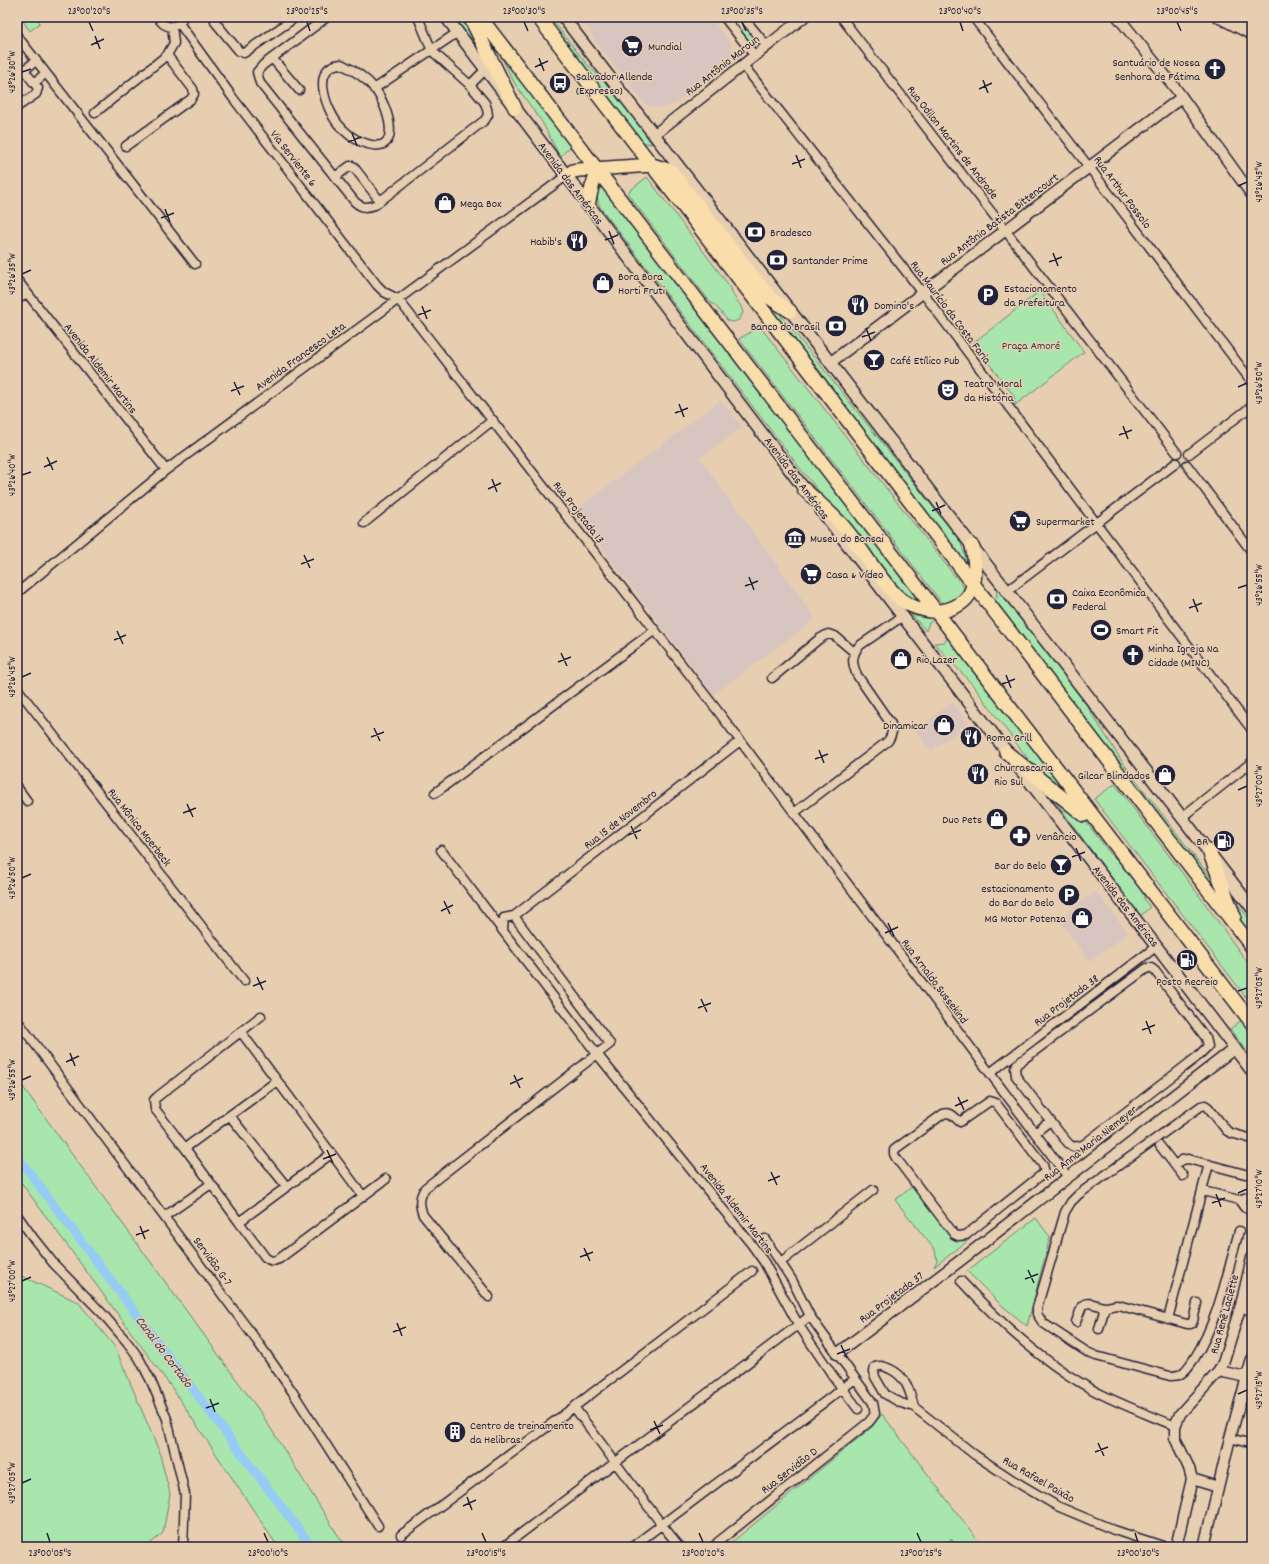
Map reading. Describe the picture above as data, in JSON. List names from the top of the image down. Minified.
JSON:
{"streets":{"main road":["Avenida das Américas"],"street":["Rua Antônio Maroun","Rua Odilon Martins de Andrade","Via Serviente 6","Rua Arthur Possolo","Rua Antônio Batista Bittencourt","Rua Maurício da Costa Faria","Avenida Francesco Leta","Avenida Aldemir Martins","Rua Projetada 13","Rua 15 de Novembro","Rua Mônica Moerbeck","Rua Arnaldo Sussekind","Rua Projetada 38","Rua Anna Maria Niemeyer","Servidão G-7","Rua Projetada 37","Rua Renê Laclette","Rua Servidão D","Rua Rafael Paixão"]},"crossings":[["Rua Antônio Maroun","Rua Maurício da Costa Faria"],["Rua Odilon Martins de Andrade","Rua Antônio Batista Bittencourt"],["Via Serviente 6","Avenida Francesco Leta"],["Via Serviente 6","Rua Projetada 13"],["Avenida das Américas","Avenida Francesco Leta"],["Avenida das Américas","Rua Projetada 38"],["Avenida das Américas","Rua Anna Maria Niemeyer"],["Rua Arthur Possolo","Rua Antônio Batista Bittencourt"],["Rua Antônio Batista Bittencourt","Rua Maurício da Costa Faria"],["Avenida Francesco Leta","Avenida Aldemir Martins"],["Avenida Francesco Leta","Rua Projetada 13"],["Avenida Aldemir Martins","Rua Projetada 37"],["Avenida Aldemir Martins","Rua Servidão D"],["Rua Projetada 13","Rua 15 de Novembro"],["Rua Projetada 13","Rua Arnaldo Sussekind"],["Rua 15 de Novembro","Rua Arnaldo Sussekind"],["Rua Arnaldo Sussekind","Rua Projetada 38"],["Rua Arnaldo Sussekind","Rua Anna Maria Niemeyer"],["Rua Anna Maria Niemeyer","Rua Projetada 37"]],"water":["Canal do Cortado"],"parks":["Praça Amoré"],"places":{"supermarket":["Mundial","Supermarket","Casa & Vídeo"],"church":["Santuário de Nossa Senhora de Fátima","Minha Igreja Na Cidade (MINC)"],"bus stop":["Salvador Allende (Expresso)"],"shop":["Mega Box","Bora Bora Horti Fruti","Rio Lazer","Dinamicar","Gilcar Blindados","Duo Pets","MG Motor Potenza"],"bank":["Bradesco","Santander Prime","Banco do Brasil","Caixa Econômica Federal"],"restaurant":["Habib's","Domino's","Roma Grill","Churrascaria Rio Sul"],"parking":["Estacionamento da Prefeitura","estacionamento do Bar do Belo"],"bar":["Café Etílico Pub","Bar do Belo"],"theatre":["Teatro Moral da História"],"museum":["Museu do Bonsai"],"sports":["Smart Fit"],"pharmacy":["Venâncio"],"fuel station":["BR","Posto Recreio"],"building":["Centro de treinamento da Helibras."]},"coordinates":["23°00'20\"S","23°00'25\"S","23°00'30\"S","23°00'35\"S","23°00'40\"S","23°00'45\"S","43°26'30\"W","43°26'45\"W","43°26'35\"W","43°26'50\"W","43°26'40\"W","43°26'55\"W","43°27'00\"W","43°27'05\"W","43°27'10\"W","43°27'15\"W","23°00'05\"S","23°00'10\"S","23°00'15\"S"]}
